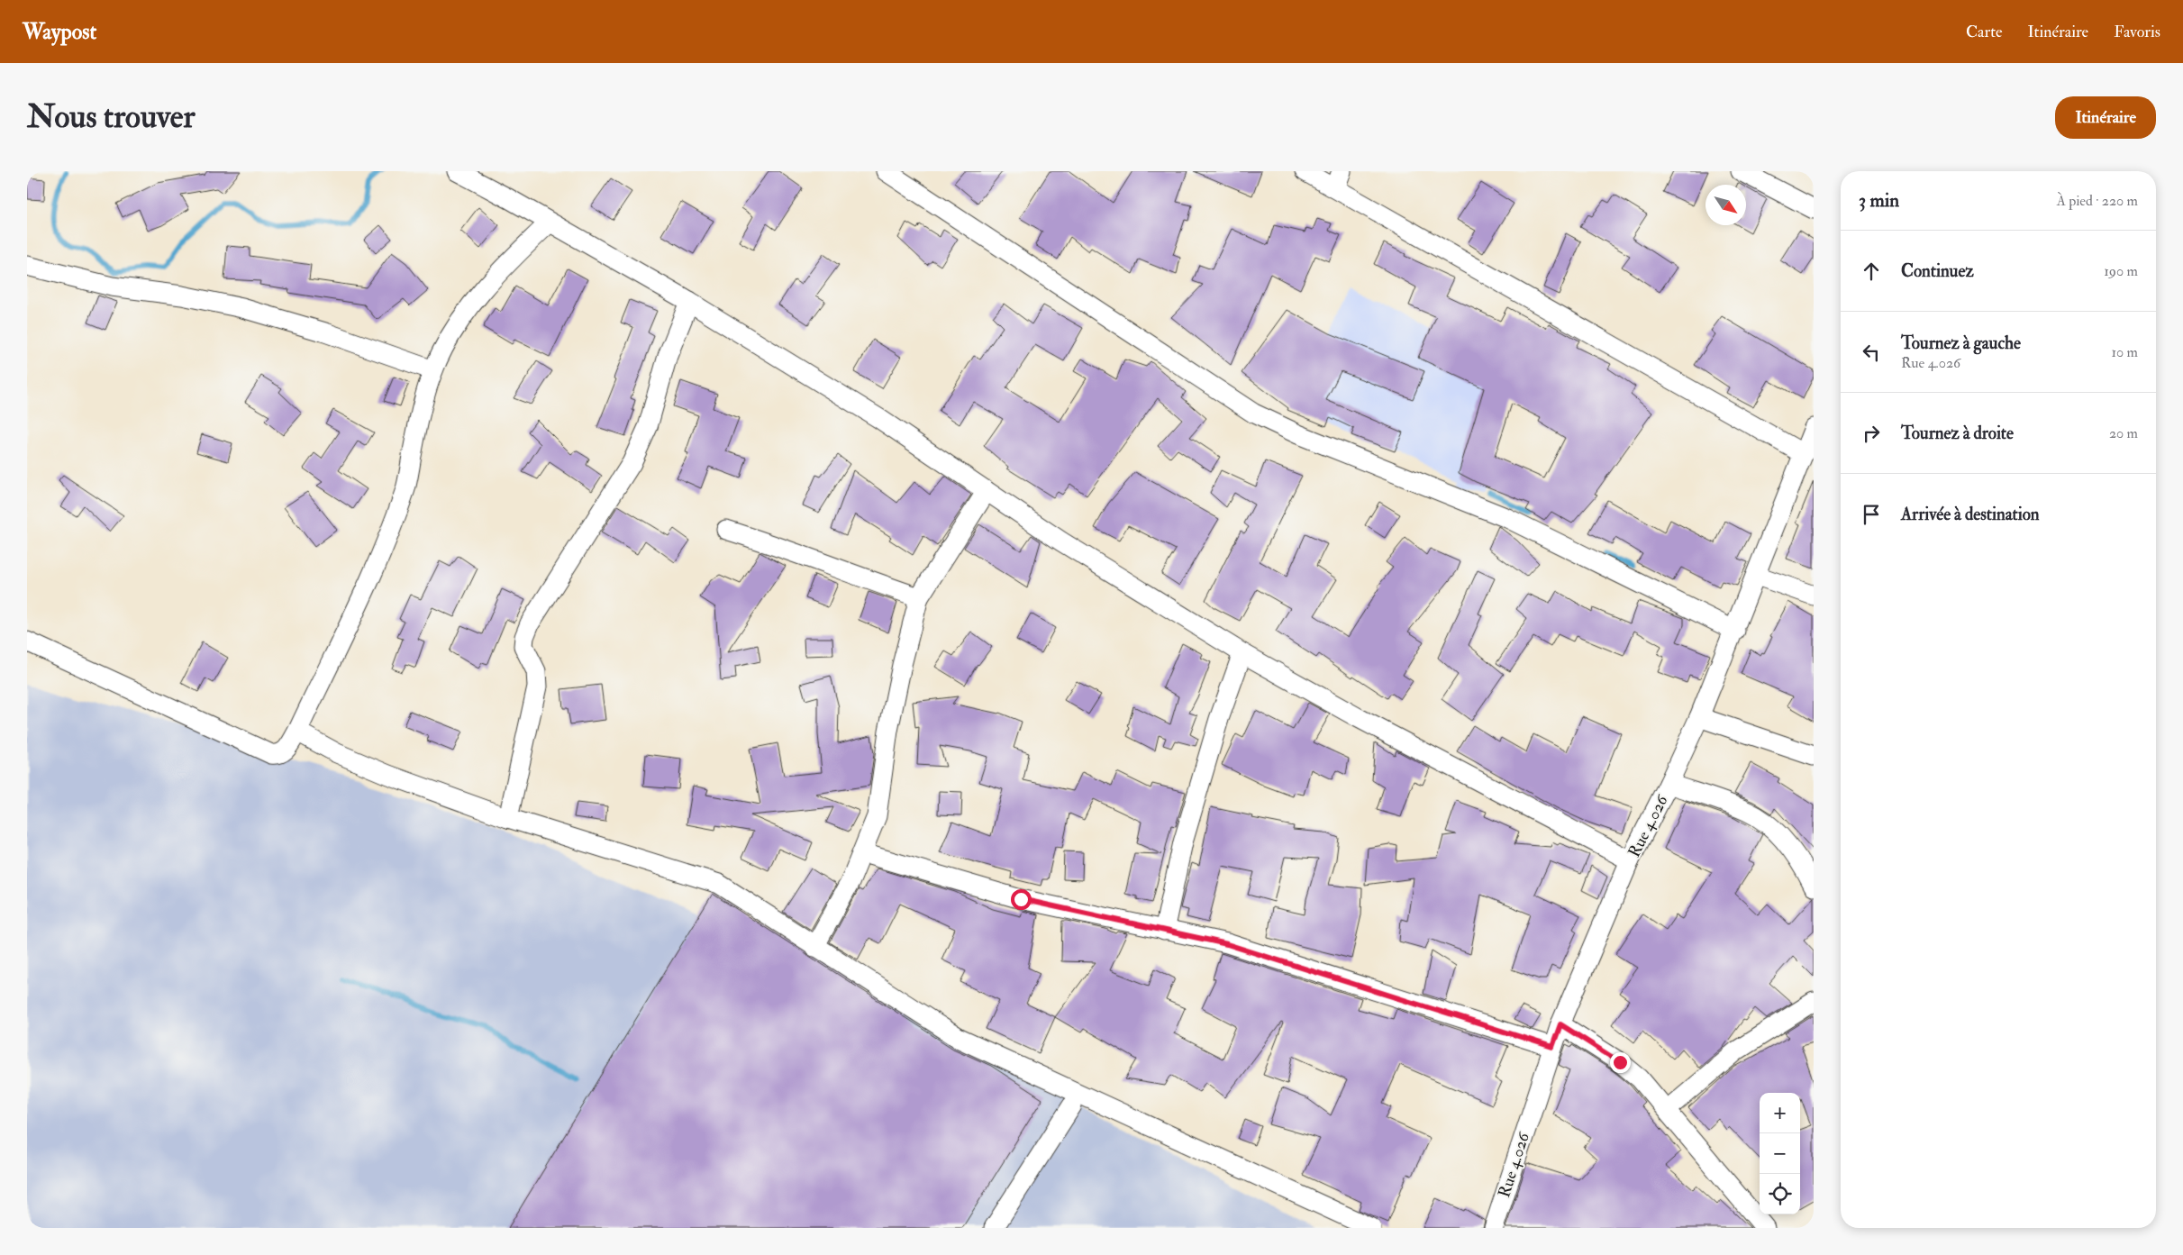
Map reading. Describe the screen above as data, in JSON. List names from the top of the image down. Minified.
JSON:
{"streets":{"street":["Rue 4.026"]},"north":"bottom right","page":{"header":"Waypost","nav":["Carte","Itinéraire","Favoris"],"buttons":"Itinéraire","title":"Nous trouver","heading":["3 min","À pied · 220 m"],"list":[["Continuez","190 m"],["Tournez à gauche","Rue 4.026","10 m"],["Tournez à droite","20 m"],"Arrivée à destination"],"map_buttons":["+","−"]}}
